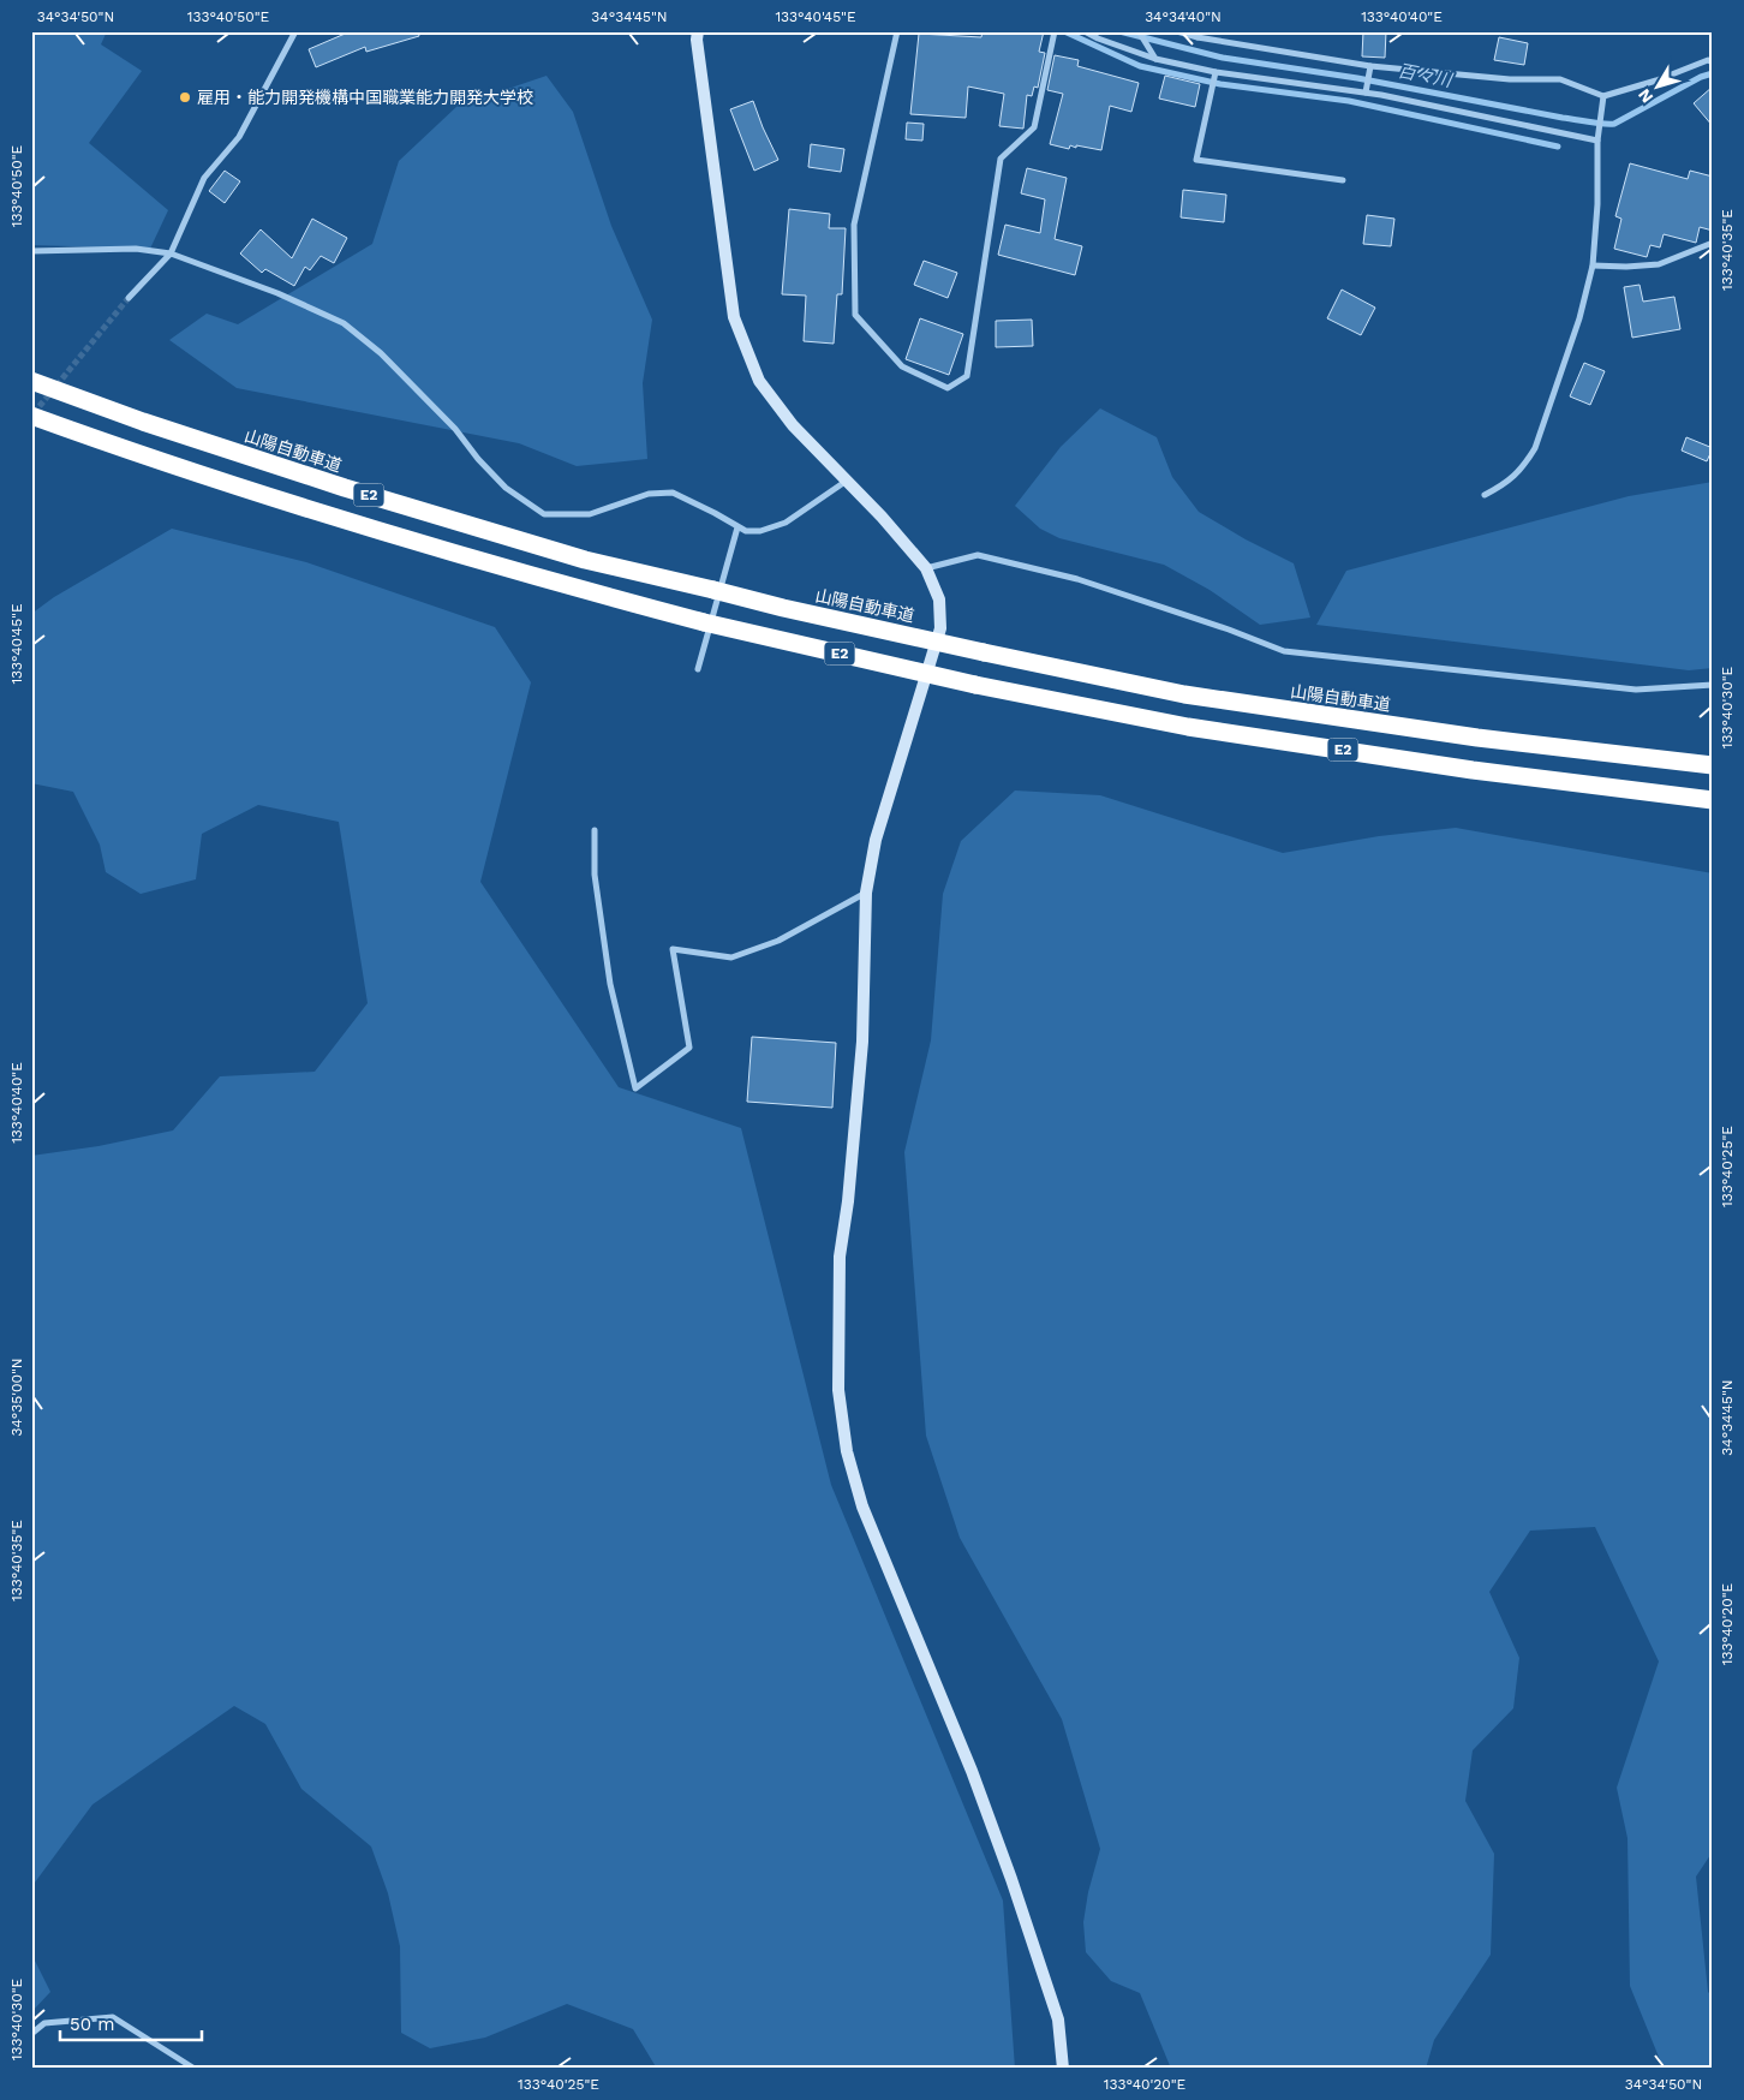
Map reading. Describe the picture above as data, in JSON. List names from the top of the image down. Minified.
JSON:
{"streets":{"highway":["山陽自動車道","E2"]},"water":["百々川"],"places":["雇用・能力開発機構中国職業能力開発大学校"],"scale_bar":"50 m","north":"bottom left","coordinates":["34°34'50\"N","133°40'50\"E","34°34'45\"N","133°40'45\"E","34°34'40\"N","133°40'40\"E","133°40'35\"E","133°40'30\"E","133°40'25\"E","34°35'00\"N","133°40'20\"E"]}
